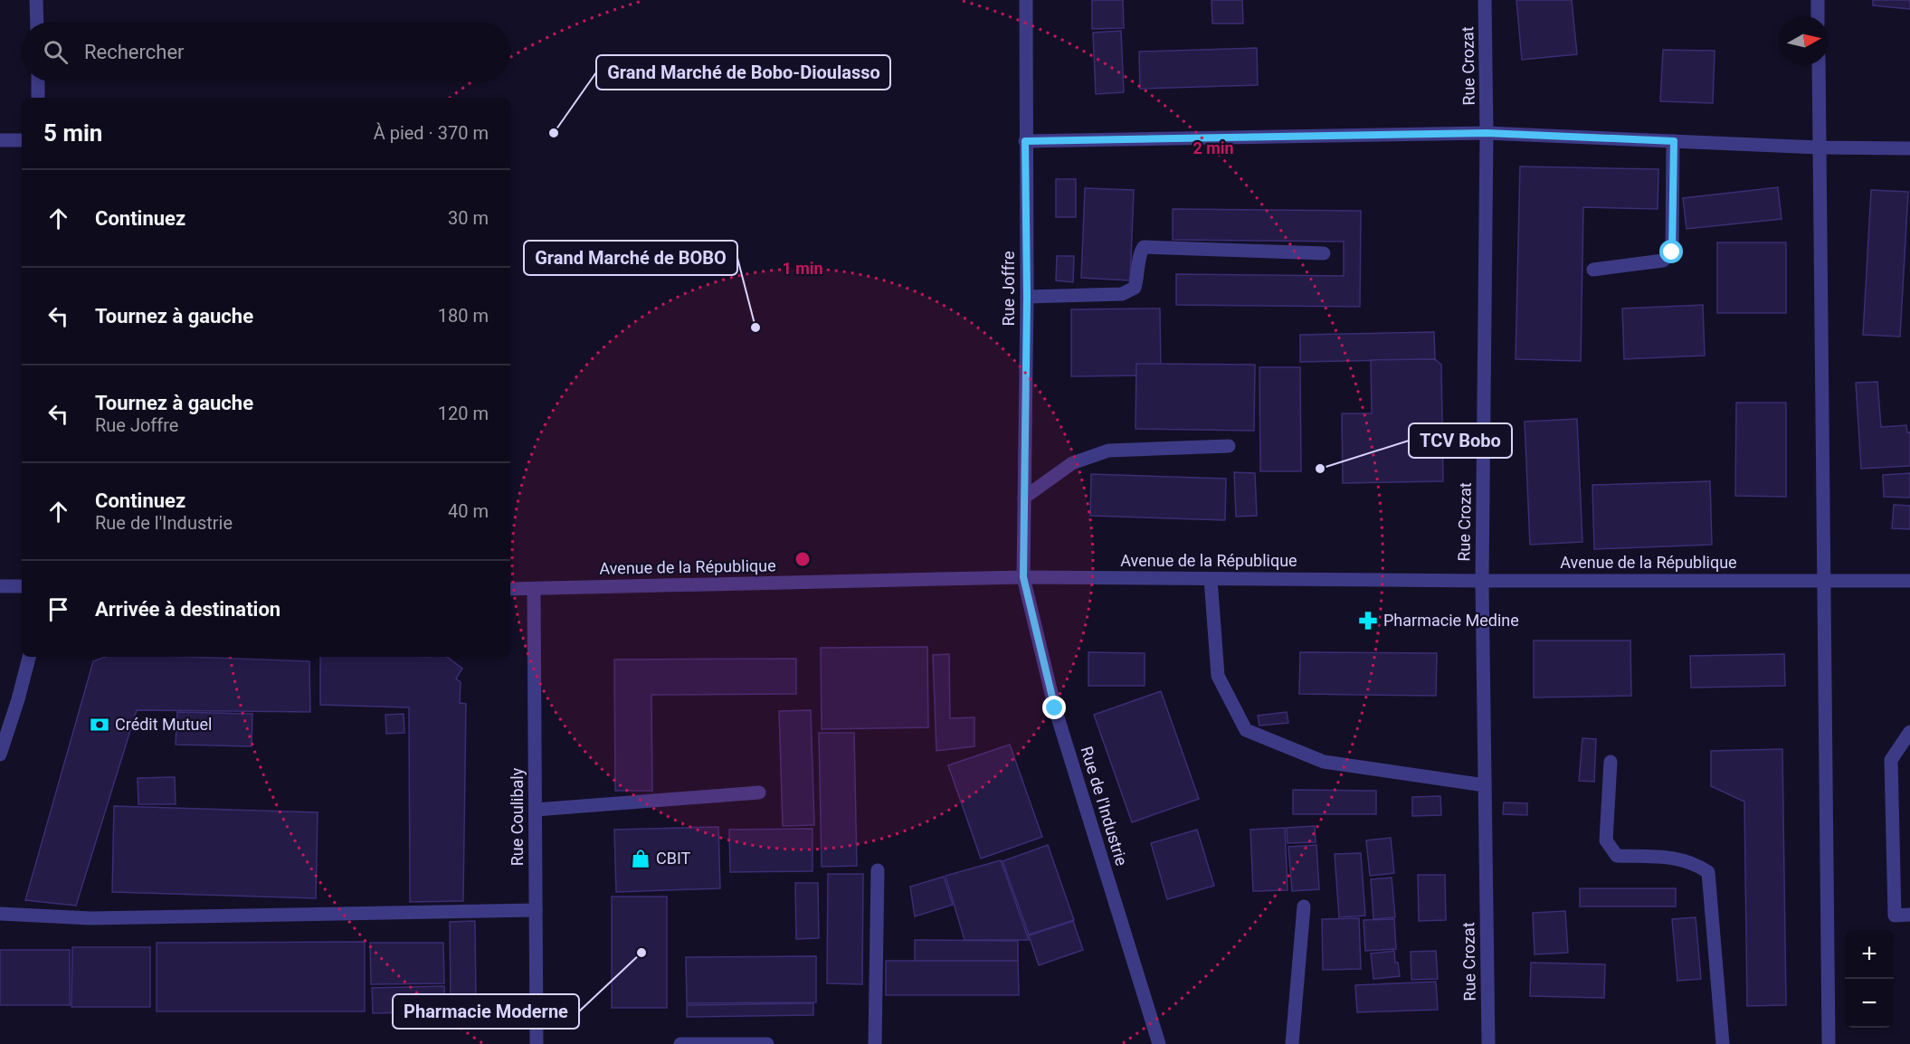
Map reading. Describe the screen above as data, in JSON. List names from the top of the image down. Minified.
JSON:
{"streets":{"street":["Rue Crozat","Rue Joffre","Avenue de la République","Rue de l'Industrie","Rue Coulibaly"]},"crossings":[["Rue Crozat","Avenue de la République"],["Rue Joffre","Avenue de la République"],["Rue Joffre","Rue de l'Industrie"],["Avenue de la République","Rue de l'Industrie"],["Avenue de la République","Rue Coulibaly"]],"places":{"other":["Grand Marché de Bobo-Dioulasso","Grand Marché de BOBO","TCV Bobo","Pharmacie Moderne"],"pharmacy":["Pharmacie Medine"],"bank":["Crédit Mutuel"],"shop":["CBIT"]},"north":"right","page":{"search":"Rechercher","heading":["5 min","À pied · 370 m"],"list":[["Continuez","30 m"],["Tournez à gauche","180 m"],["Tournez à gauche","Rue Joffre","120 m"],["Continuez","Rue de l'Industrie","40 m"],"Arrivée à destination"],"map_buttons":["+","−"]},"rings":["2 min","1 min"]}
